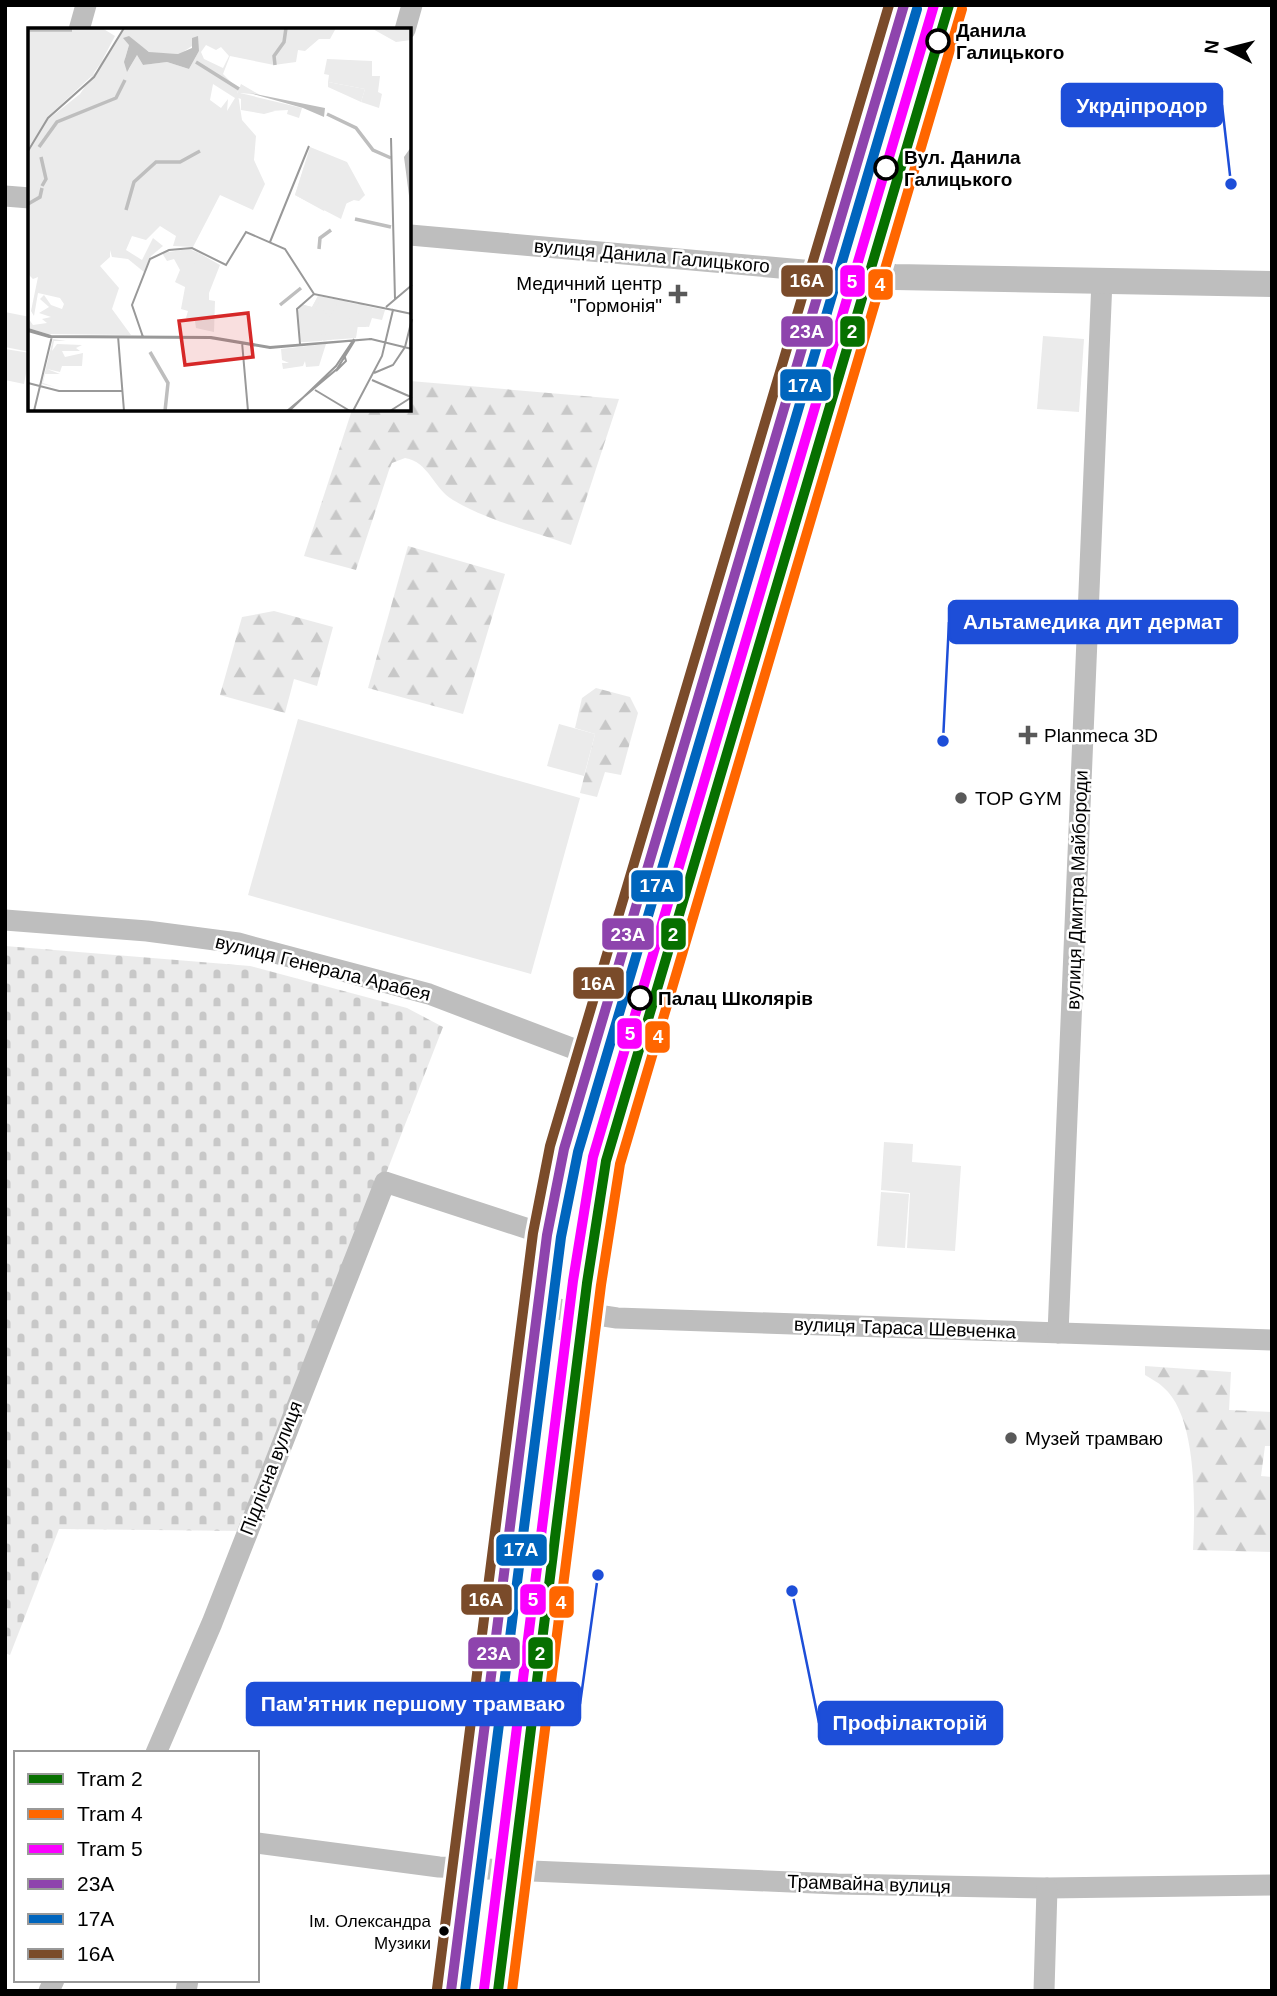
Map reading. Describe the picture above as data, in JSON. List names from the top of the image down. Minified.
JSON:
{"streets":{"main road":["вулиця Данила Галицького"],"street":["вулиця Дмитра Майбороди","вулиця Генерала Арабея","вулиця Тараса Шевченка","Підлісна вулиця","Трамвайна вулиця"]},"crossings":[["вулиця Данила Галицького","вулиця Дмитра Майбороди"],["вулиця Дмитра Майбороди","вулиця Тараса Шевченка"]],"places":{"other":["Данила Галицького","Вул. Данила Галицького","Укрдіпродор","Альтамедика дит дермат","TOP GYM","Палац Школярів","Музей трамваю","Пам'ятник першому трамваю","Профілакторій","Ім. Олександра Музики"],"health":["Медичний центр \"Гормонія\"","Planmeca 3D"]},"lines":["tram line 2","tram line 5","transit line 23А","transit line 16А","tram line 4","transit line 17А"],"legend":["Tram 2","Tram 4","Tram 5","23А","17А","16А"],"north":"left"}
